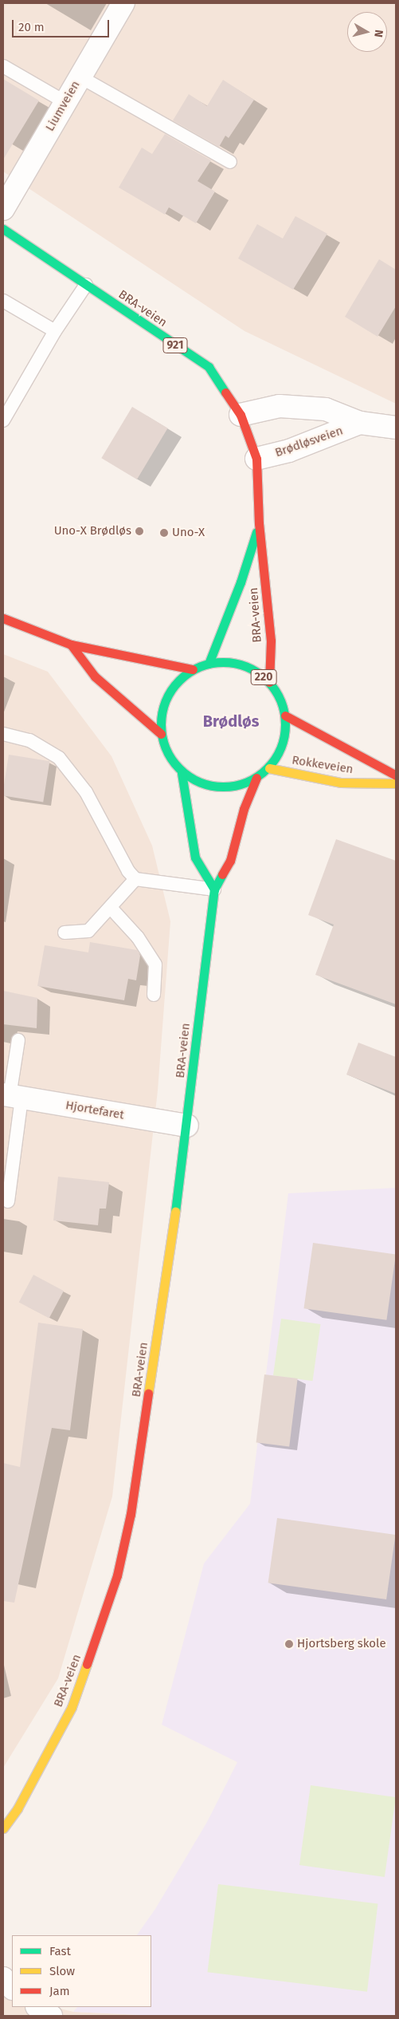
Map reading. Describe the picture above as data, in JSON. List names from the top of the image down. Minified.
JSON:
{"streets":{"main road":["BRA-veien","921","220","Rokkeveien"],"street":["Liumveien","Brødløsveien","Hjortefaret"]},"crossings":[["BRA-veien","Brødløsveien"],["BRA-veien","220"],["BRA-veien","Rokkeveien"],["BRA-veien","Hjortefaret"],["220","Rokkeveien"]],"districts":["Brødløs"],"places":["Uno-X Brødløs","Uno-X","Hjortsberg skole"],"legend":["Fast","Slow","Jam"],"scale_bar":"20 m","north":"right"}
